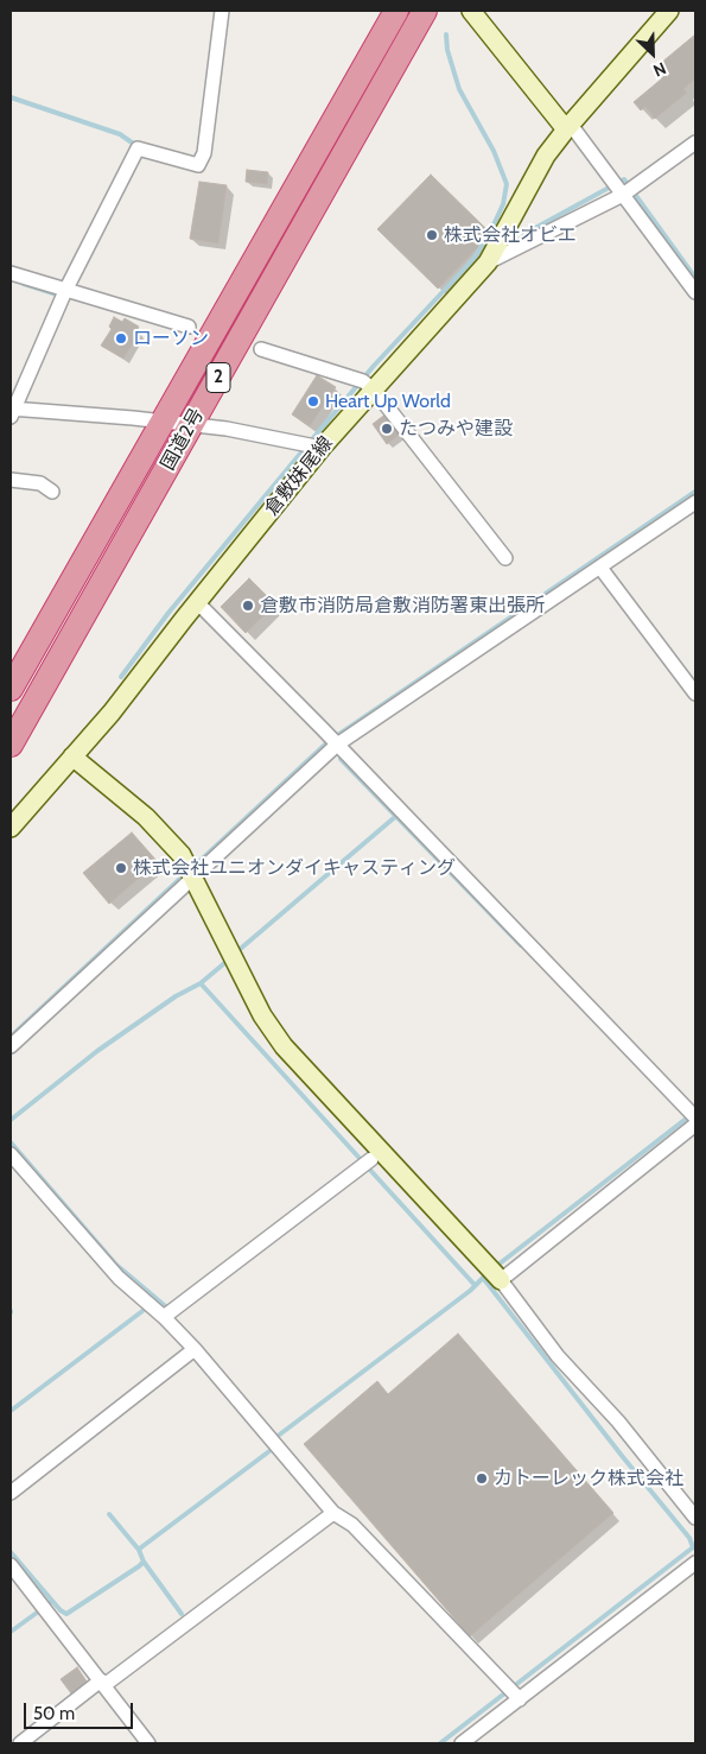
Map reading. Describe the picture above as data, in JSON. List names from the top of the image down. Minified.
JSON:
{"streets":{"highway":["2","国道2号"],"main road":["倉敷妹尾線"]},"places":["株式会社オビエ","ローソン","Heart Up World","たつみや建設","倉敷市消防局倉敷消防署東出張所","株式会社ユニオンダイキャスティング","カトーレック株式会社"],"scale_bar":"50 m","north":"bottom right"}
